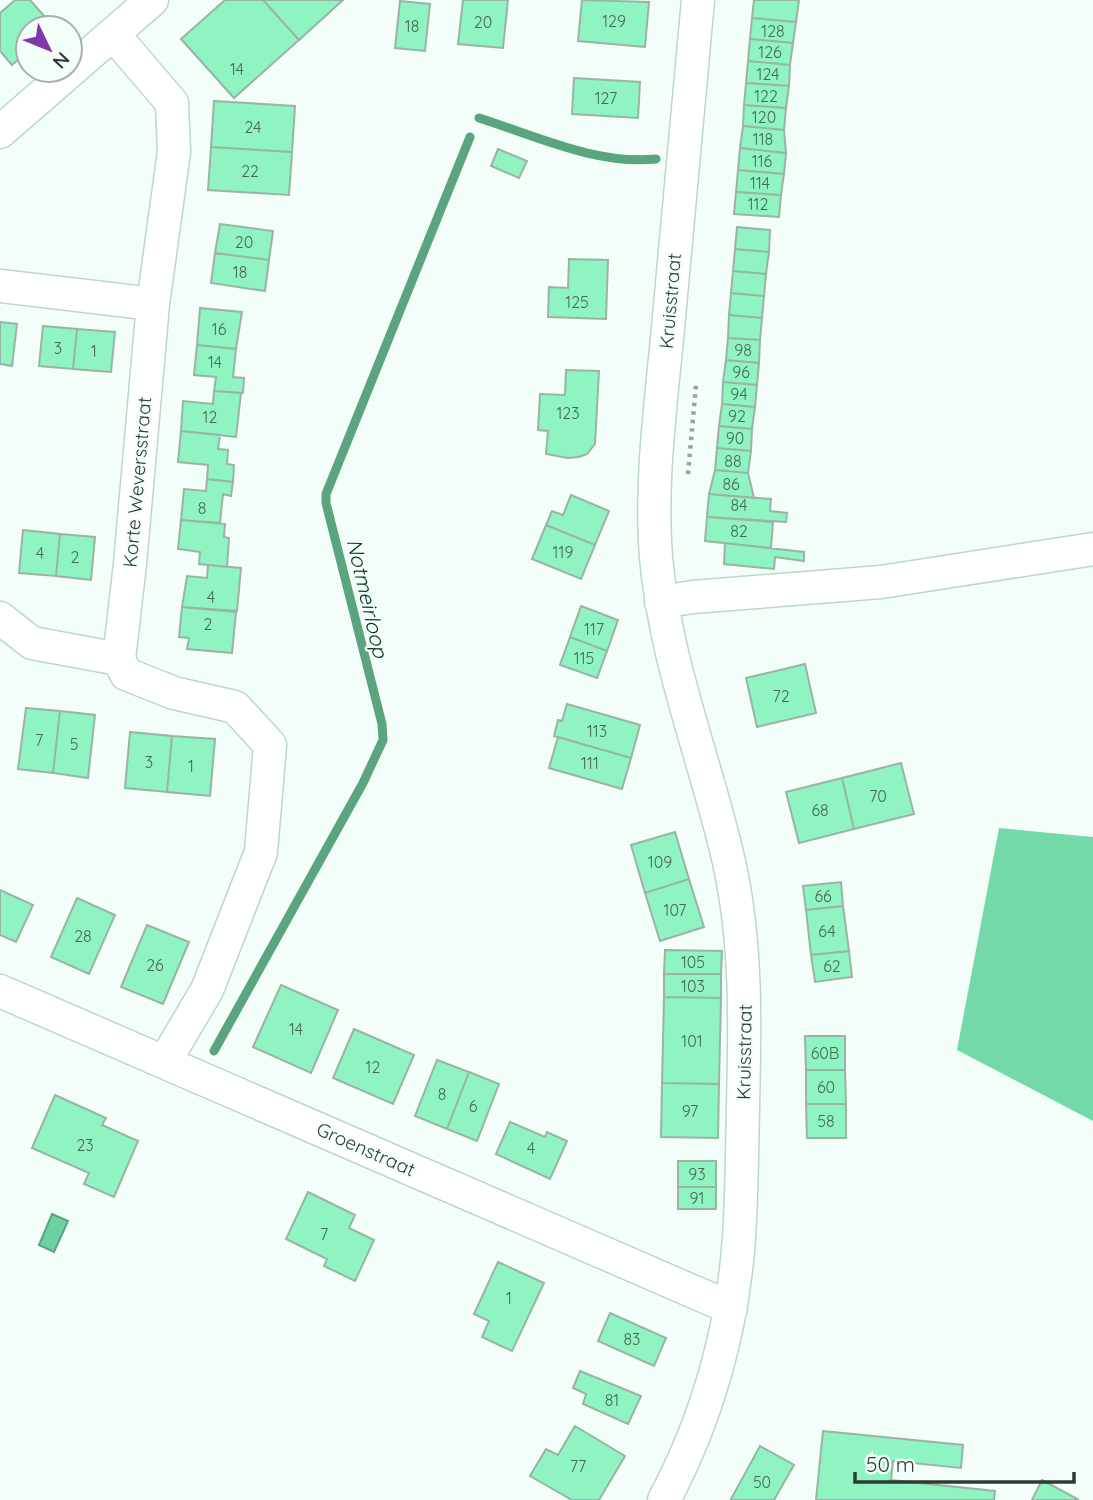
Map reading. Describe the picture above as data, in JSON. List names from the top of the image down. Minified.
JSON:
{"streets":{"street":["Kruisstraat","Korte Weversstraat","Groenstraat"]},"crossings":[["Kruisstraat","Groenstraat"]],"water":["Notmeirloop"],"house_numbers":["129","20","18","128","126","14","124","122","127","120","24","118","116","22","114","112","20","18","125","16","3","98","1","14","96","94","123","92","12","90","88","86","84","8","82","119","4","2","4","2","117","115","72","113","7","5","3","111","1","70","68","109","66","107","64","28","105","26","62","103","14","101","60B","12","60","8","6","97","58","23","4","93","91","7","1","83","81","77","50"],"scale_bar":"50 m","north":"bottom right"}
